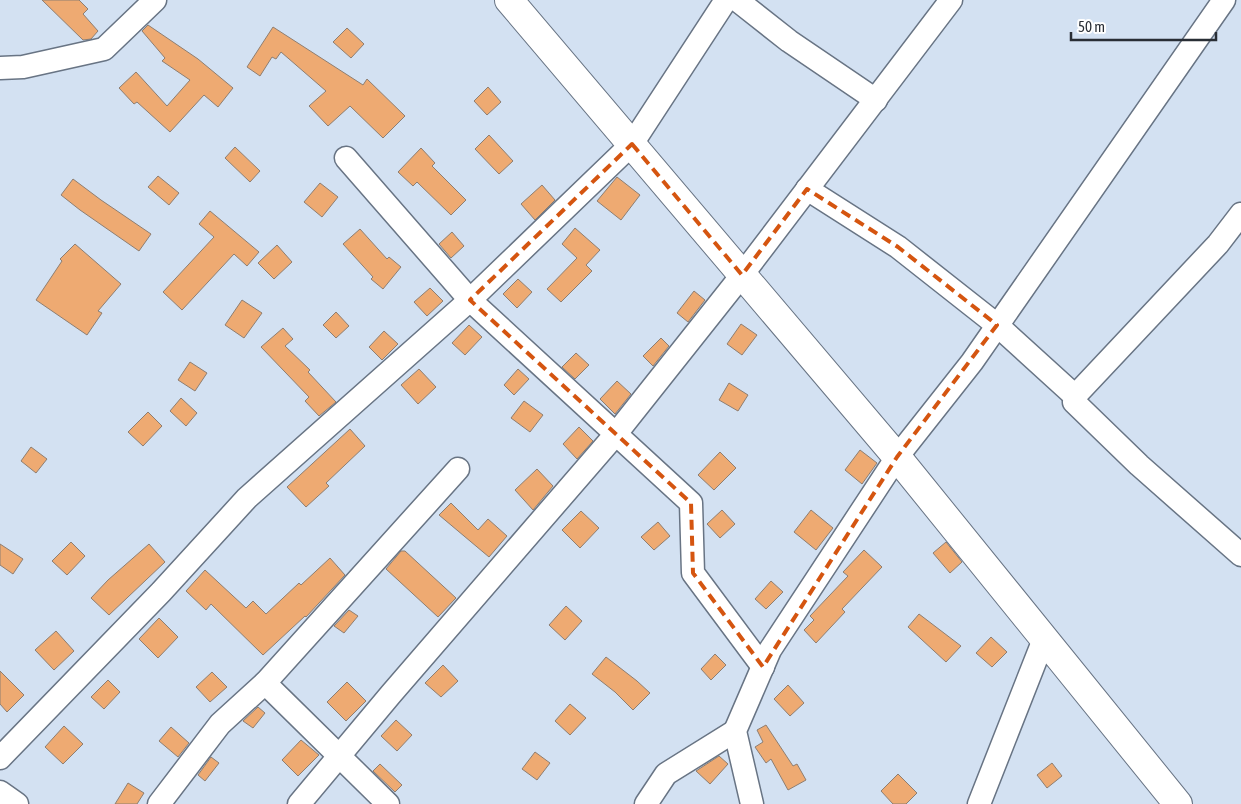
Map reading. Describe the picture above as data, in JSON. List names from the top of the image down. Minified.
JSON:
{"scale_bar":"50 m"}
